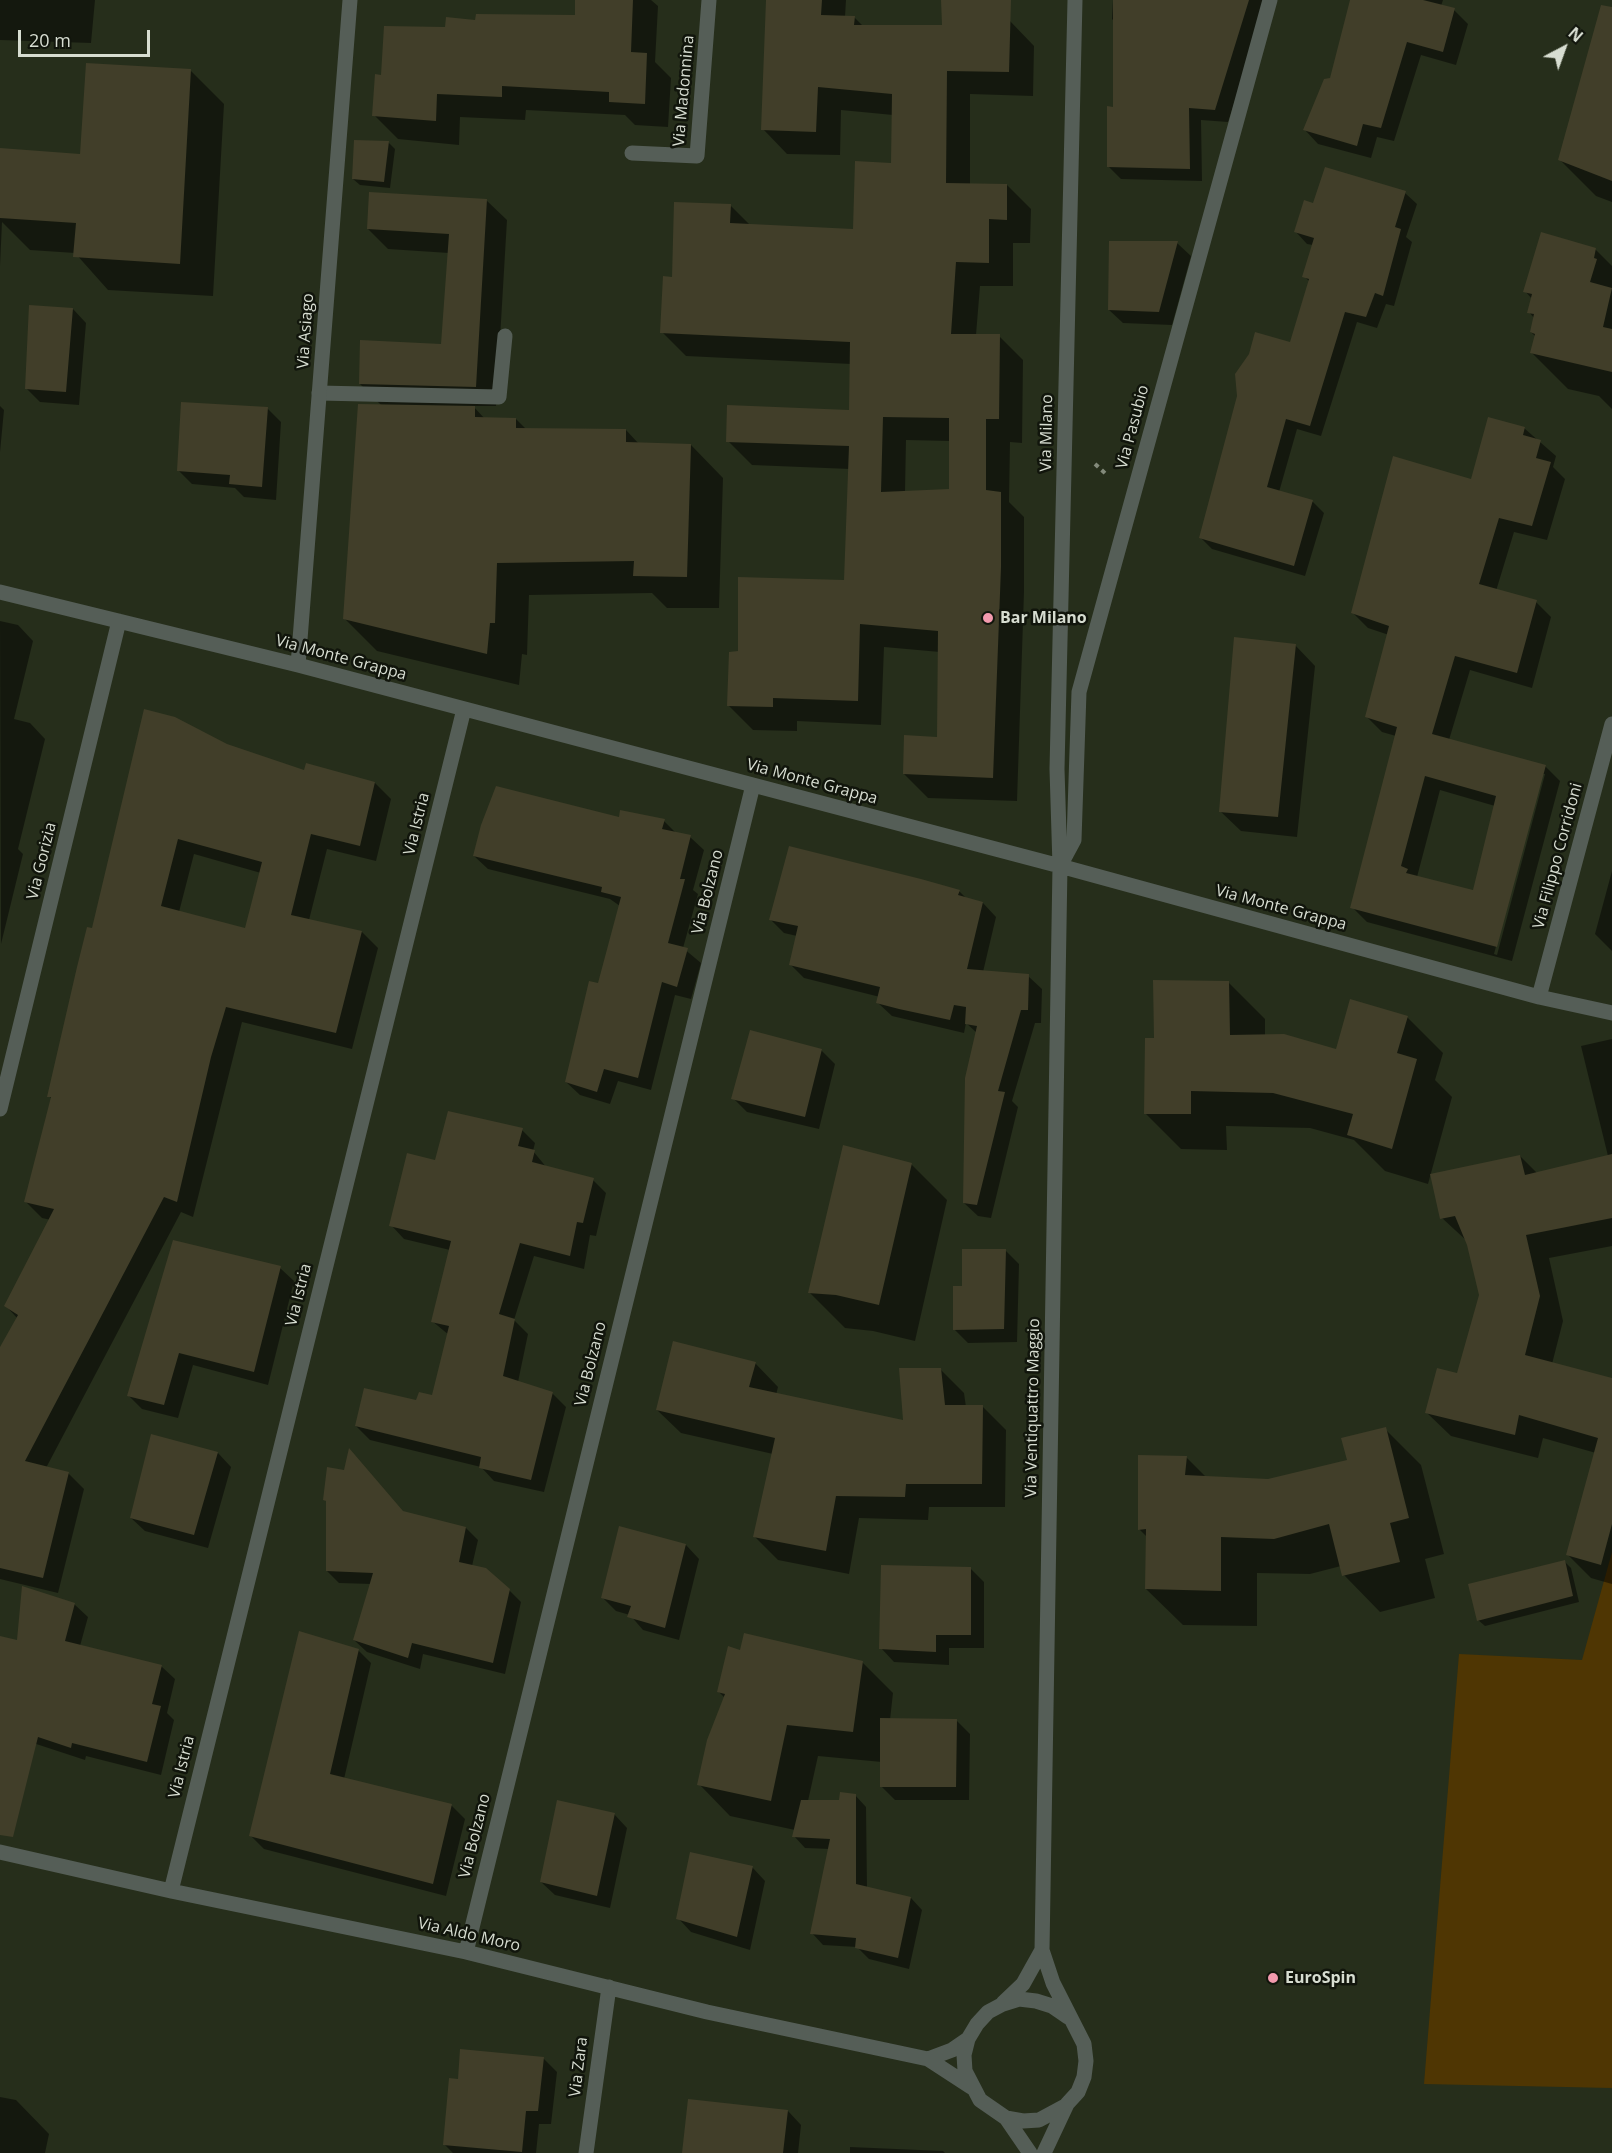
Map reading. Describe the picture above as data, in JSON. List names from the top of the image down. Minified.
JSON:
{"streets":{"street":["Via Madonnina","Via Asiago","Via Pasubio","Via Milano","Via Monte Grappa","Via Istria","Via Filippo Corridoni","Via Gorizia","Via Bolzano","Via Ventiquattro Maggio","Via Aldo Moro","Via Zara"]},"crossings":[["Via Asiago","Via Monte Grappa"],["Via Pasubio","Via Milano"],["Via Pasubio","Via Monte Grappa"],["Via Pasubio","Via Ventiquattro Maggio"],["Via Milano","Via Monte Grappa"],["Via Milano","Via Ventiquattro Maggio"],["Via Monte Grappa","Via Istria"],["Via Monte Grappa","Via Filippo Corridoni"],["Via Monte Grappa","Via Gorizia"],["Via Monte Grappa","Via Bolzano"],["Via Monte Grappa","Via Ventiquattro Maggio"],["Via Istria","Via Aldo Moro"],["Via Bolzano","Via Aldo Moro"],["Via Ventiquattro Maggio","Via Aldo Moro"],["Via Aldo Moro","Via Zara"]],"places":["Bar Milano","EuroSpin"],"scale_bar":"20 m","north":"top right"}
